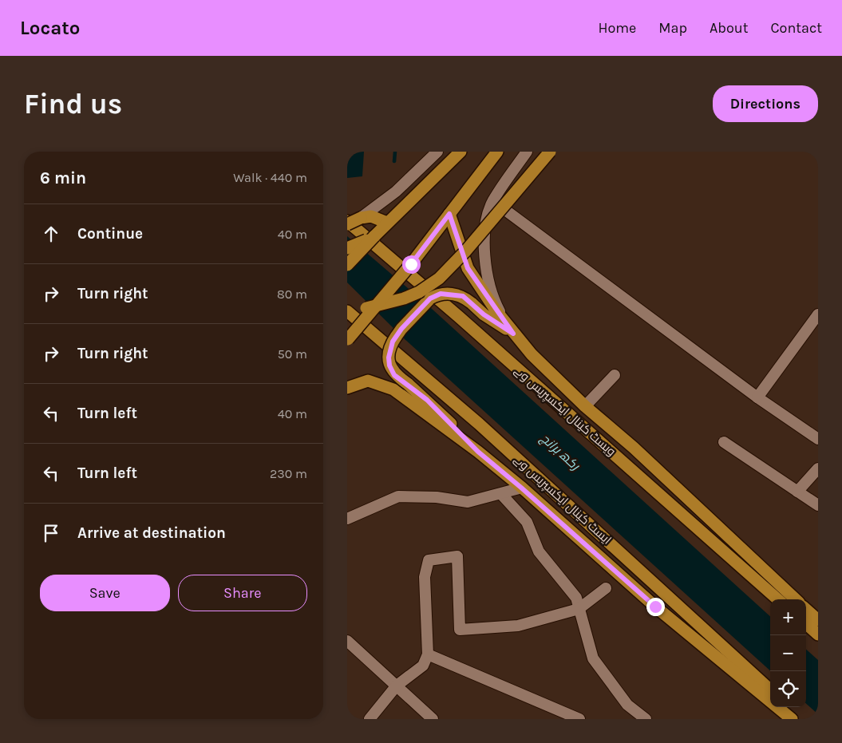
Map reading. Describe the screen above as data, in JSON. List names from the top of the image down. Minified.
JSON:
{"streets":{"main road":["ویسٹ کینال ایکسپریس وے","ایسٹ کینال ایکسپریس وے"]},"water":["رکھ برانچ"],"page":{"header":"Locato","nav":["Home","Map","About","Contact"],"buttons":["Directions",["Save","Share"]],"title":"Find us","heading":["6 min","Walk · 440 m"],"list":[["Continue","40 m"],["Turn right","80 m"],["Turn right","50 m"],["Turn left","40 m"],["Turn left","230 m"],"Arrive at destination"],"map_buttons":["+","−"]}}
